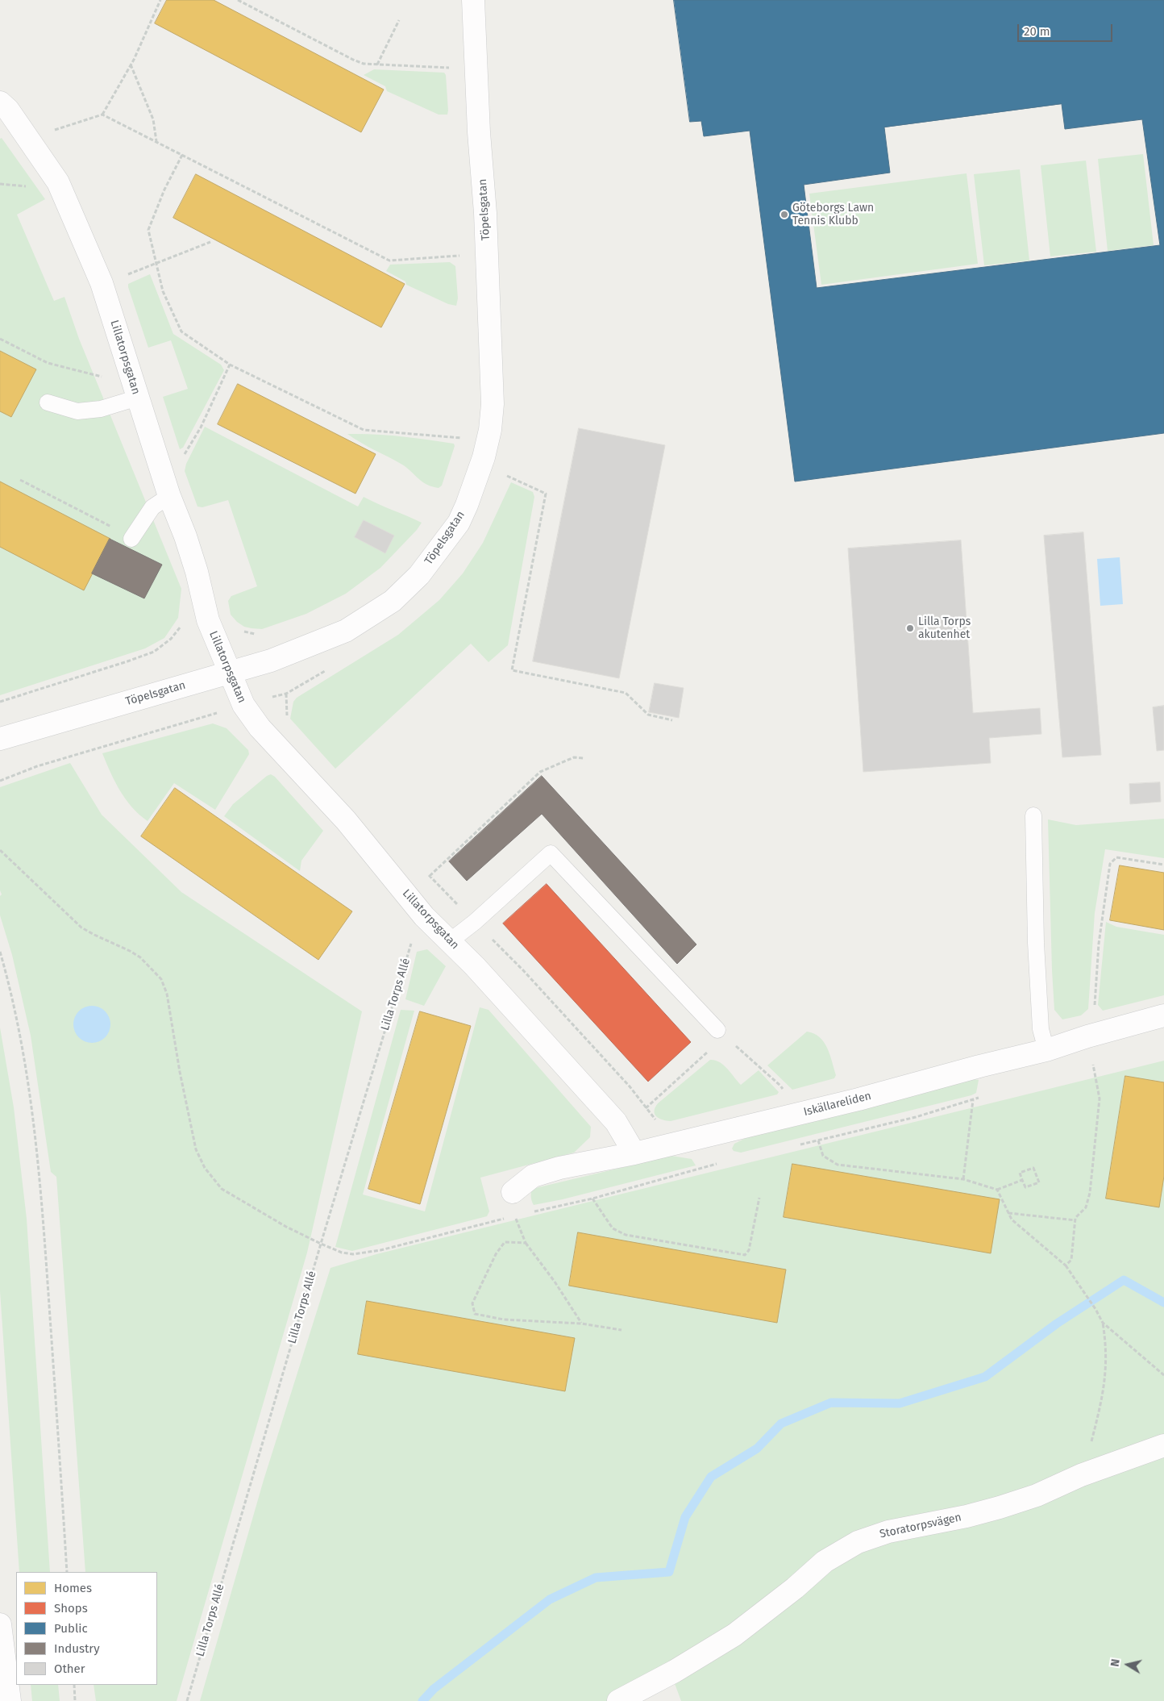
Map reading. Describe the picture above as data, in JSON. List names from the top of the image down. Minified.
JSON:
{"streets":{"street":["Töpelsgatan","Lillatorpsgatan","Iskällareliden","Storatorpsvägen"],"path":["Lilla Torps Allé"]},"crossings":[["Töpelsgatan","Lillatorpsgatan"],["Lillatorpsgatan","Lilla Torps Allé"],["Lillatorpsgatan","Iskällareliden"]],"places":["Göteborgs Lawn Tennis Klubb","Lilla Torps akutenhet"],"legend":["Homes","Shops","Public","Industry","Other"],"scale_bar":"20 m","north":"left"}
